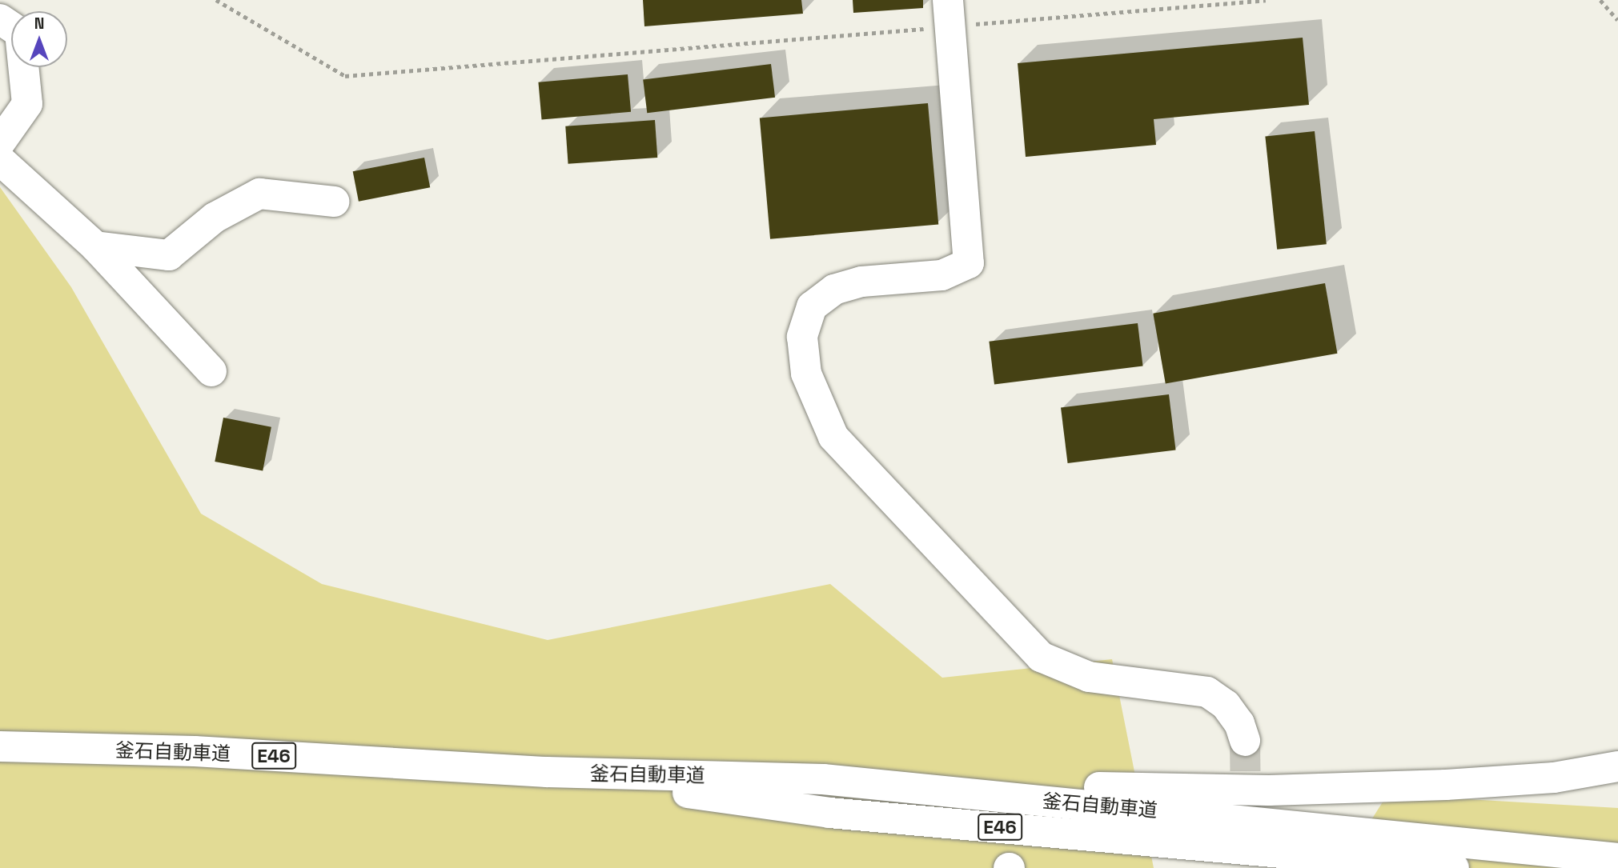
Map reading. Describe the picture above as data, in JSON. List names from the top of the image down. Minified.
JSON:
{"streets":{"main road":["釜石自動車道","E46"]},"north":"top"}
